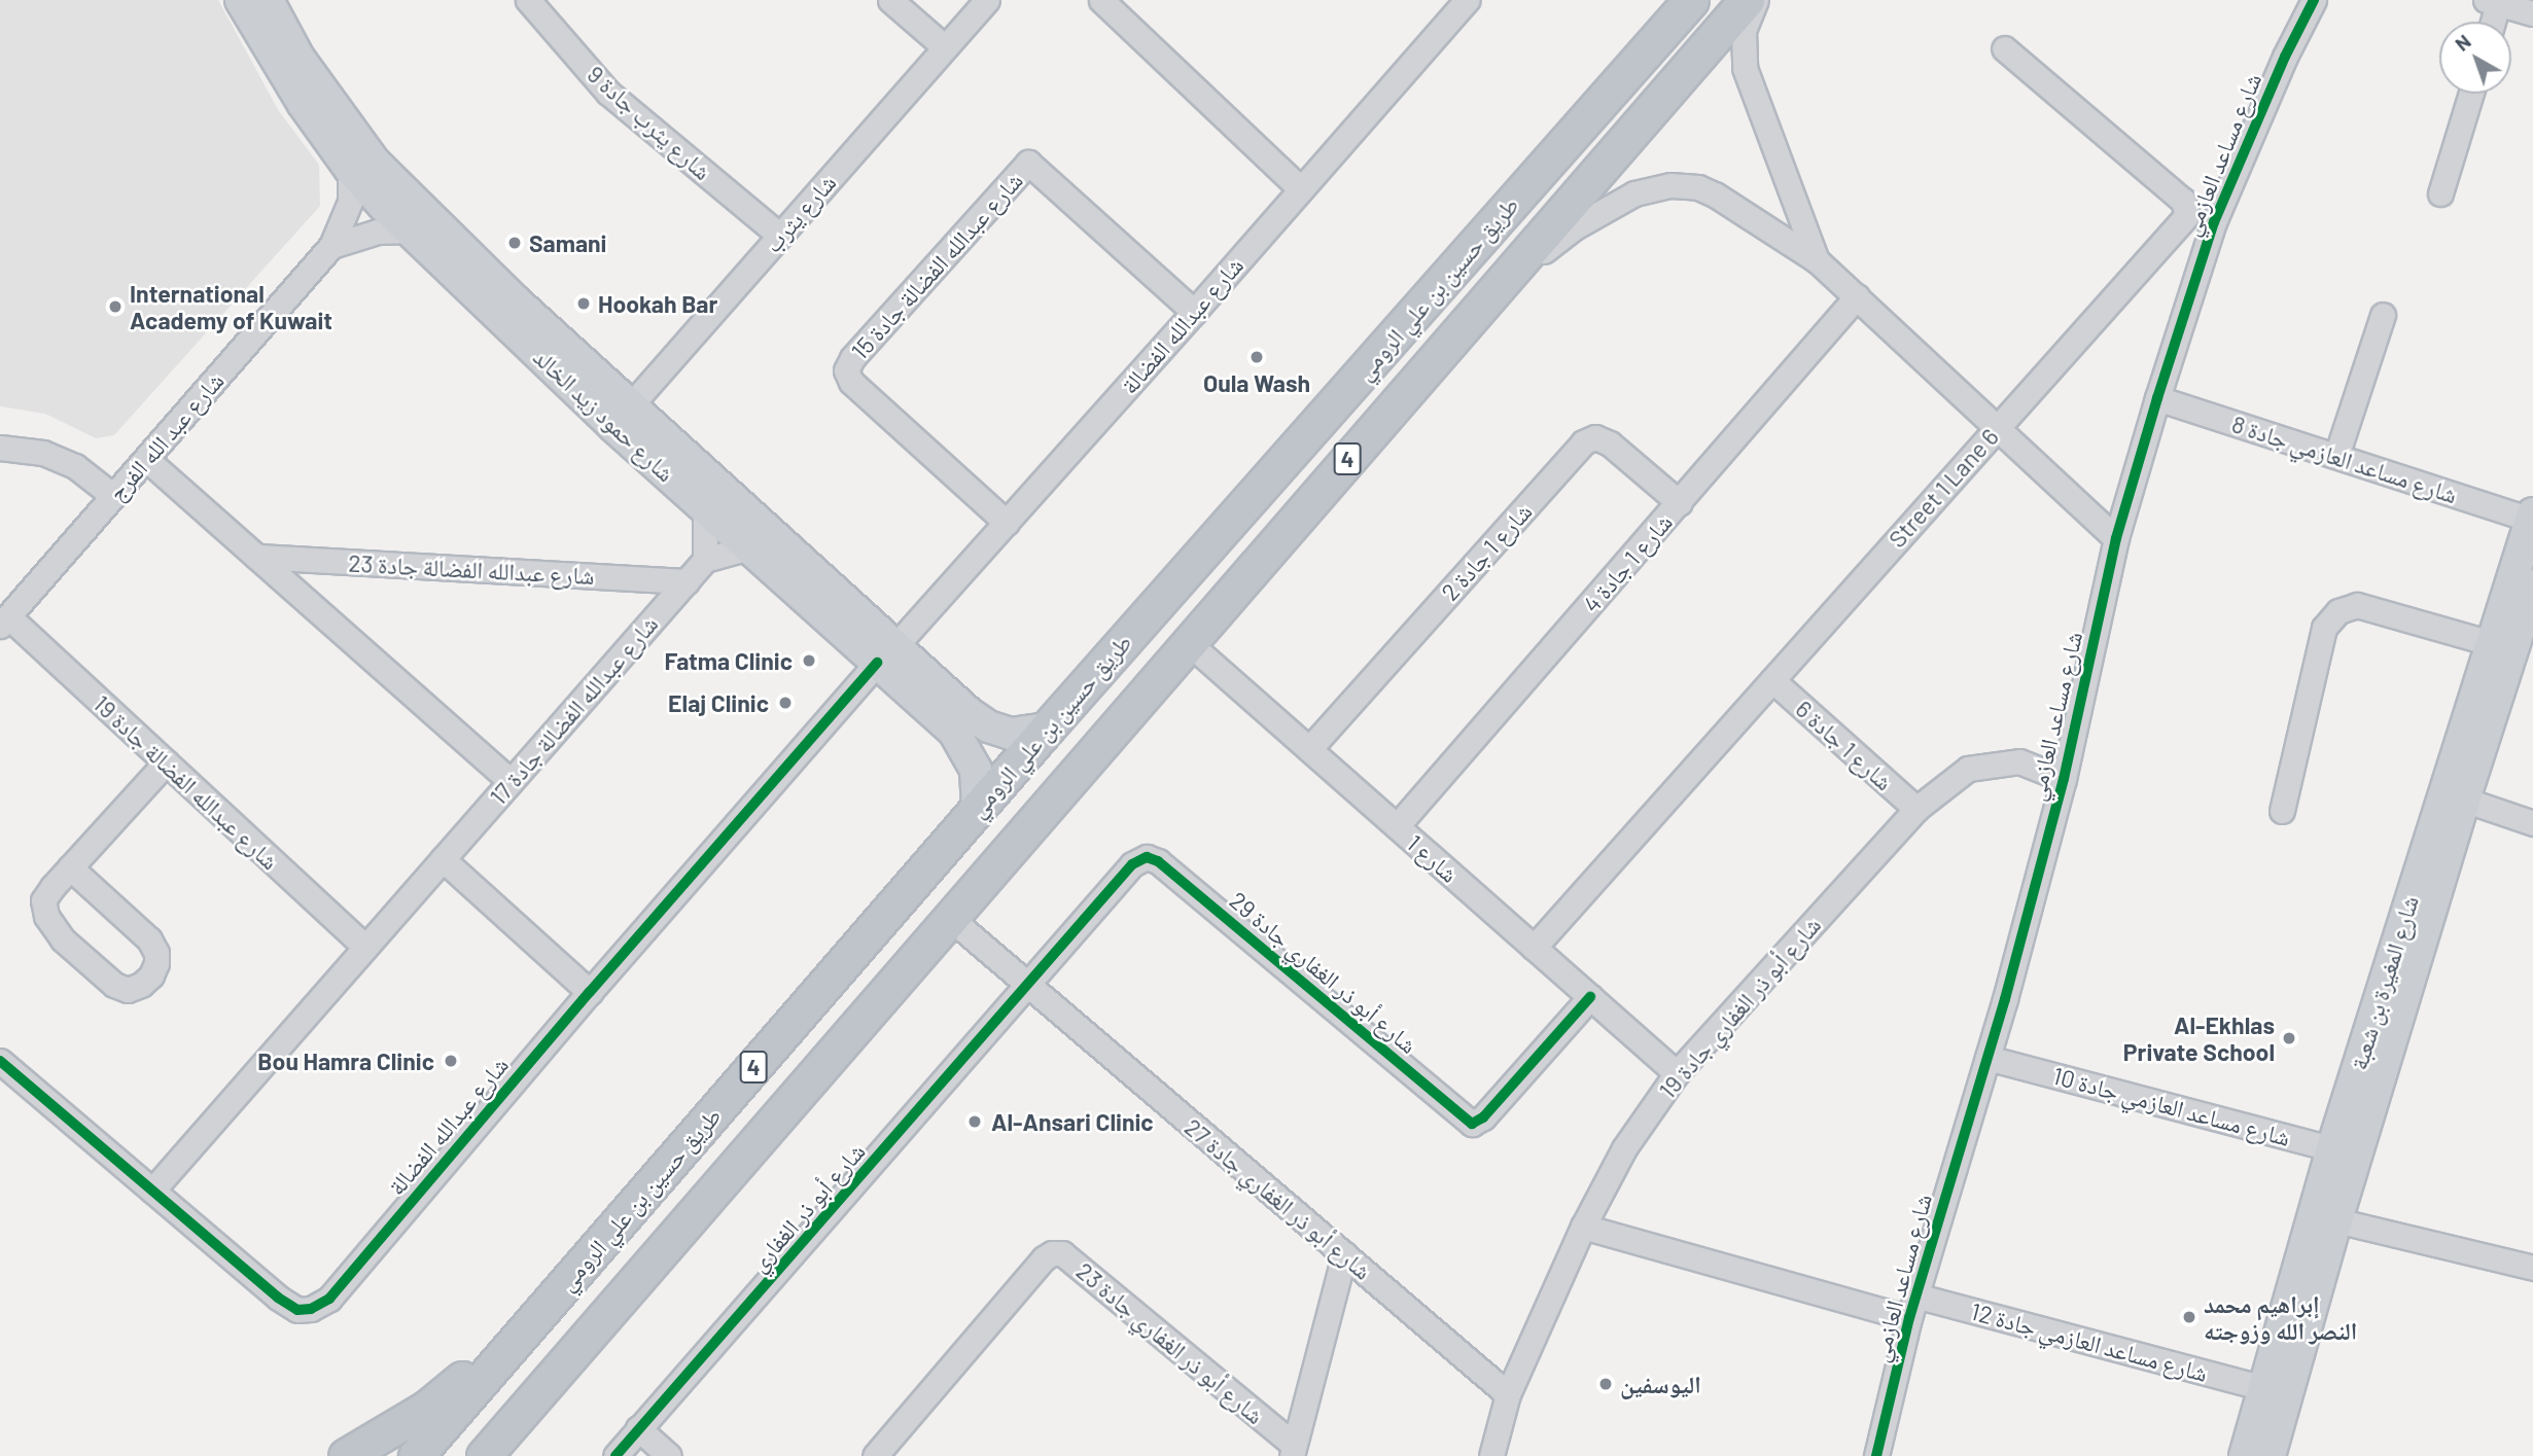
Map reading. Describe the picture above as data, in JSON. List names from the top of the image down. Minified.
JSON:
{"streets":{"highway":["طريق حسين بن علي الرومي","4"],"main road":["شارع حمود زيد الخالد","شارع المغيرة بن شعبة"],"street":["شارع يثرب جادة 9","شارع مساعد العازمي","شارع يثرب","شارع عبدالله الفضالة جادة 15","شارع عبدالله الفضالة","شارع عبد الله الفرج","شارع مساعد العازمي جادة 8","Street 1 Lane 6","شارع 1 جادة 2","شارع 1 جادة 4","شارع عبدالله الفضالة جادة 23","شارع عبدالله الفضالة جادة 17","شارع 1 جادة 6","شارع عبدالله الفضالة جادة 19","شارع 1","شارع أبو ذر الغفاري جادة 29","شارع أبو ذر الغفاري جادة 19","شارع مساعد العازمي جادة 10","شارع أبو ذر الغفاري جادة 27","شارع أبو ذر الغفاري","شارع مساعد العازمي جادة 12","شارع أبو ذر الغفاري جادة 23"]},"crossings":[["شارع يثرب جادة 9","شارع يثرب"],["شارع مساعد العازمي","شارع مساعد العازمي جادة 8"],["شارع مساعد العازمي","شارع أبو ذر الغفاري جادة 19"],["شارع مساعد العازمي","شارع مساعد العازمي جادة 10"],["شارع مساعد العازمي","شارع مساعد العازمي جادة 12"],["شارع يثرب","شارع حمود زيد الخالد"],["شارع عبدالله الفضالة جادة 15","شارع عبدالله الفضالة"],["طريق حسين بن علي الرومي","شارع حمود زيد الخالد"],["طريق حسين بن علي الرومي","شارع 1"],["طريق حسين بن علي الرومي","شارع أبو ذر الغفاري جادة 27"],["شارع عبدالله الفضالة","شارع حمود زيد الخالد"],["شارع عبدالله الفضالة","شارع عبدالله الفضالة جادة 17"],["شارع حمود زيد الخالد","شارع عبد الله الفرج"],["شارع عبد الله الفرج","شارع عبدالله الفضالة جادة 19"],["شارع مساعد العازمي جادة 8","شارع المغيرة بن شعبة"],["Street 1 Lane 6","شارع 1 جادة 6"],["Street 1 Lane 6","شارع 1"],["شارع 1 جادة 2","شارع 1 جادة 4"],["شارع 1 جادة 2","شارع 1"],["شارع 1 جادة 4","شارع 1"],["شارع عبدالله الفضالة جادة 23","شارع عبدالله الفضالة جادة 17"],["شارع عبدالله الفضالة جادة 17","شارع عبدالله الفضالة جادة 19"],["شارع 1 جادة 6","شارع أبو ذر الغفاري جادة 19"],["شارع 1","شارع أبو ذر الغفاري جادة 29"],["شارع 1","شارع أبو ذر الغفاري جادة 19"],["شارع أبو ذر الغفاري جادة 29","شارع أبو ذر الغفاري جادة 27"],["شارع أبو ذر الغفاري جادة 29","شارع أبو ذر الغفاري"],["شارع المغيرة بن شعبة","شارع مساعد العازمي جادة 10"],["شارع المغيرة بن شعبة","شارع مساعد العازمي جادة 12"],["شارع أبو ذر الغفاري جادة 19","شارع أبو ذر الغفاري جادة 27"],["شارع أبو ذر الغفاري جادة 19","شارع مساعد العازمي جادة 12"],["شارع أبو ذر الغفاري جادة 27","شارع أبو ذر الغفاري"]],"places":["Samani","Hookah Bar","International Academy of Kuwait","Oula Wash","Fatma Clinic","Elaj Clinic","Al-Ekhlas Private School","Bou Hamra Clinic","Al-Ansari Clinic","إبراهيم محمد النصر الله وزوجته","اليوسفين"],"north":"top left"}
